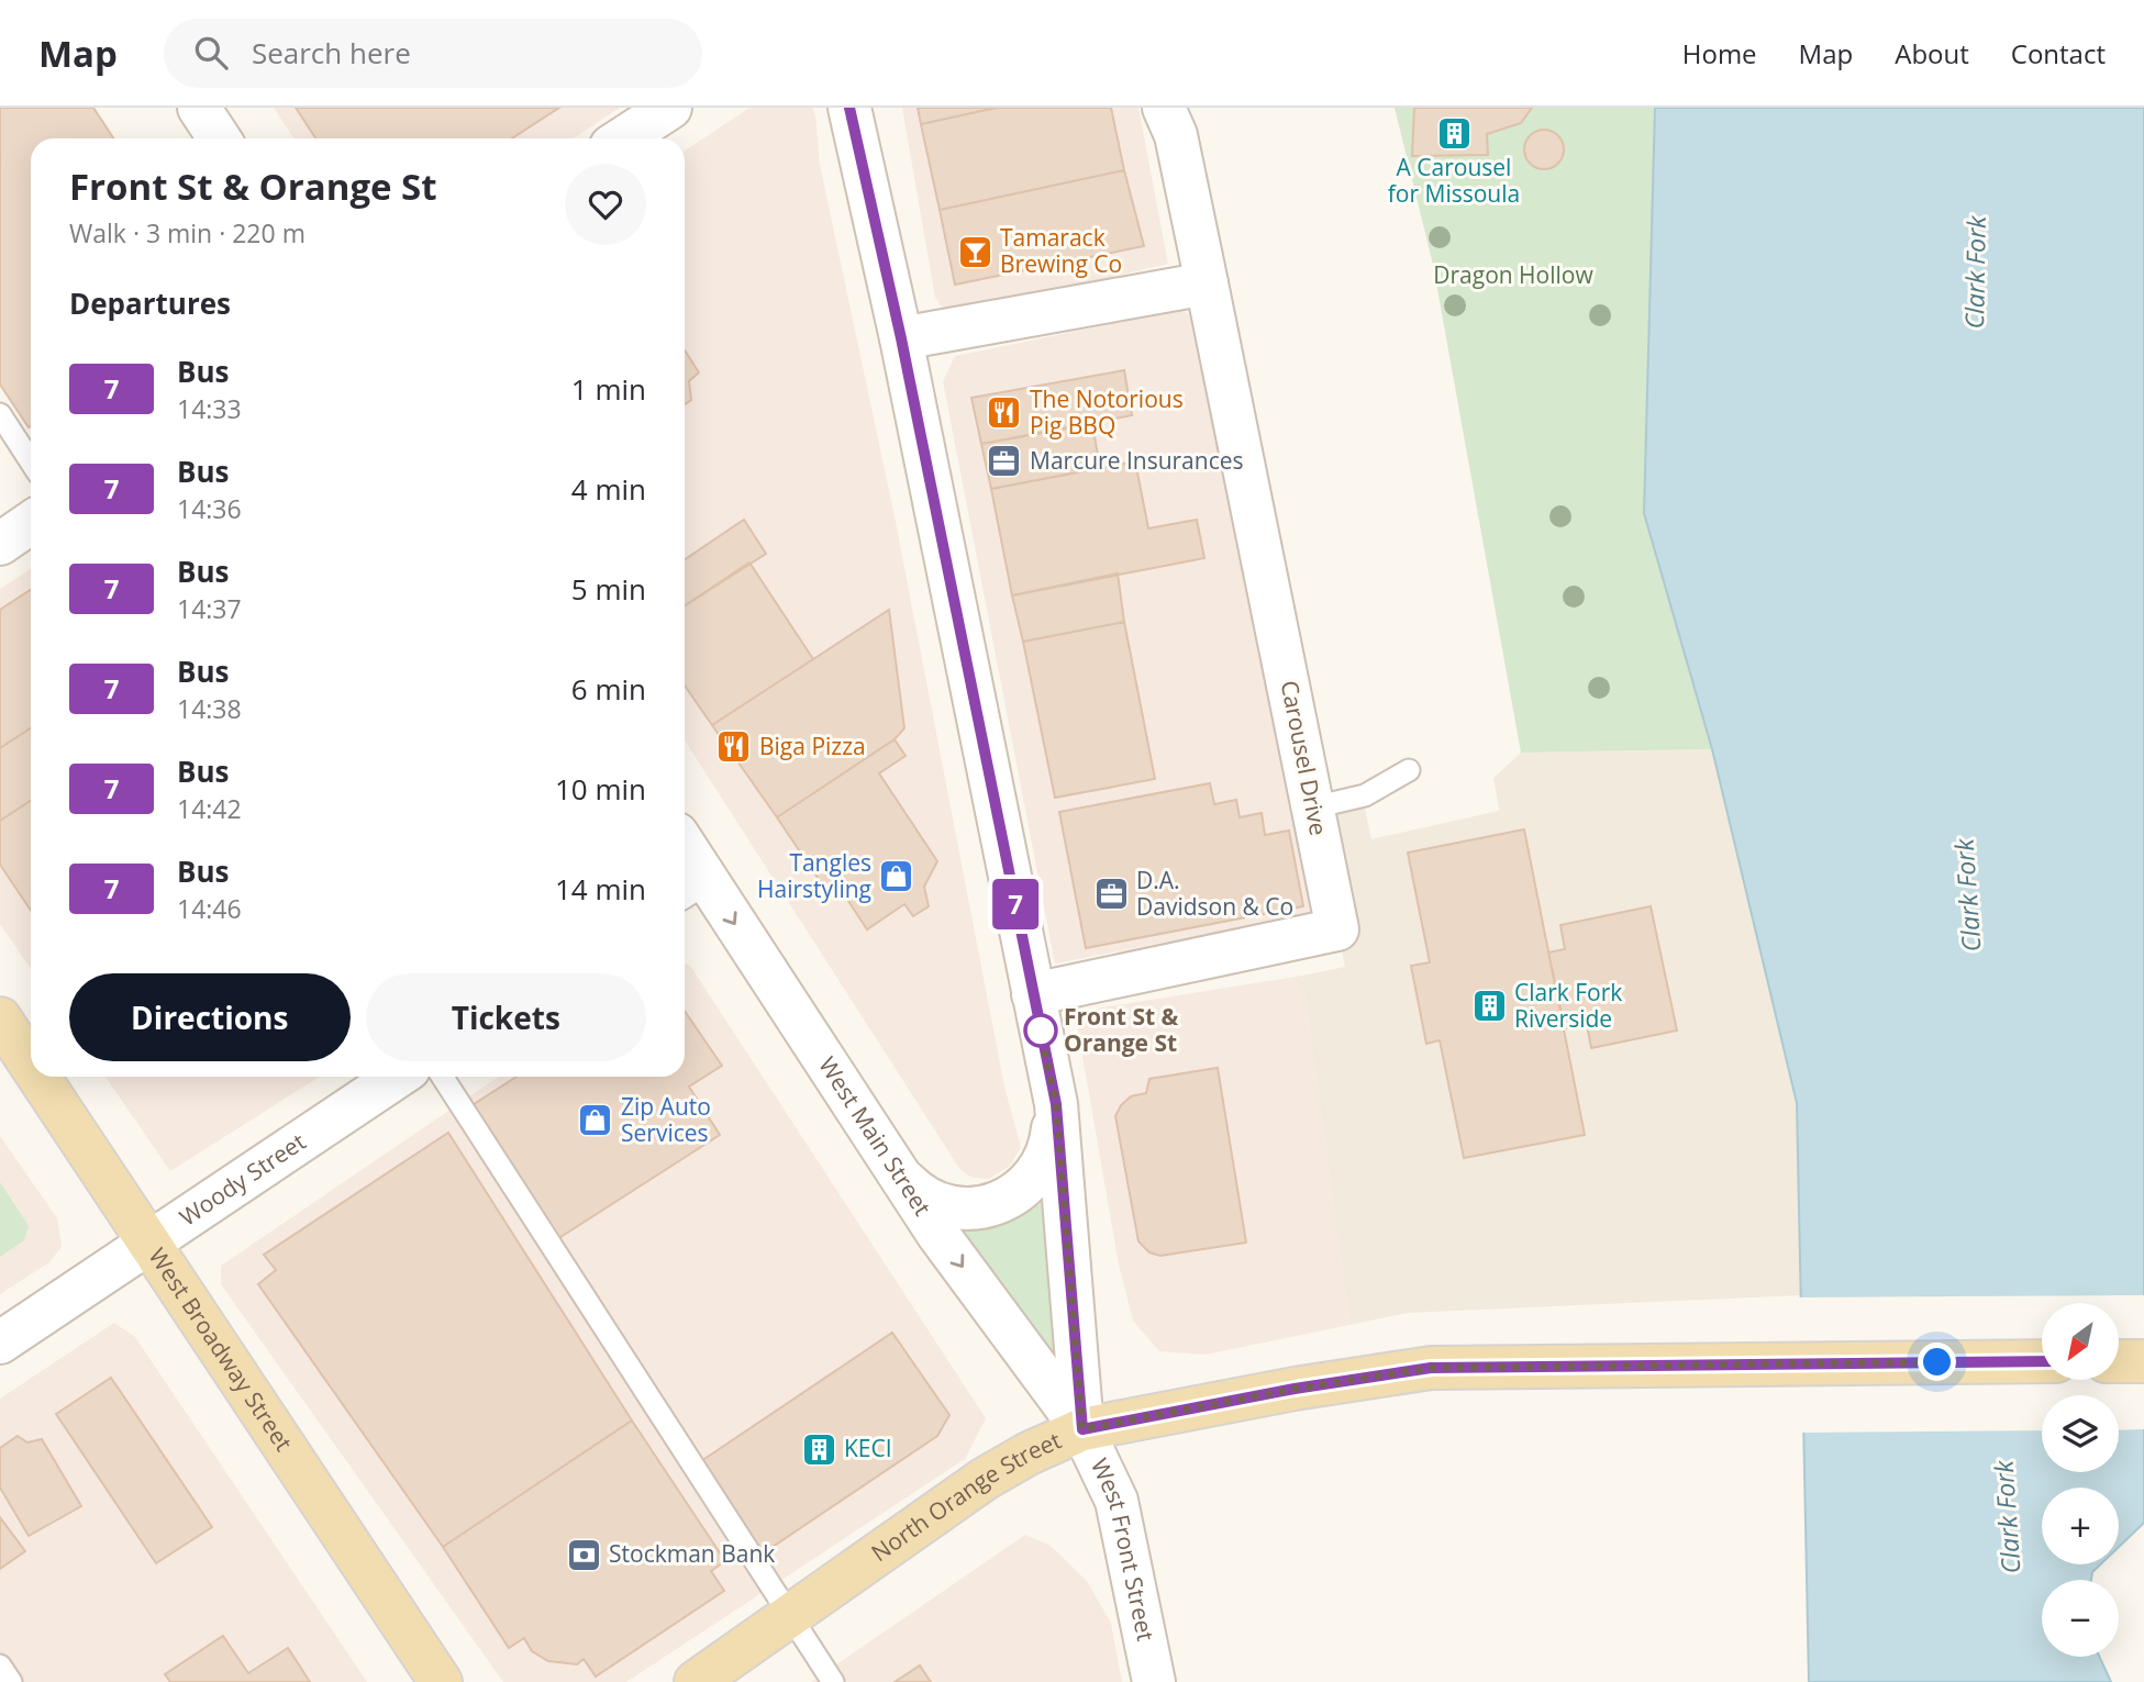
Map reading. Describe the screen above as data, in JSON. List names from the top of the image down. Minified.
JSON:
{"streets":{"main road":["West Broadway Street","North Orange Street"],"street":["Carousel Drive","West Main Street","Woody Street","West Front Street"]},"crossings":[["Carousel Drive","West Front Street"],["West Main Street","North Orange Street"],["West Main Street","West Front Street"],["Woody Street","West Broadway Street"],["North Orange Street","West Front Street"]],"one_way":["West Main Street"],"water":["Clark Fork"],"parks":["Dragon Hollow"],"places":{"building":["A Carousel for Missoula","Clark Fork Riverside","KECI"],"bar":["Tamarack Brewing Co"],"restaurant":["The Notorious Pig BBQ","Biga Pizza"],"office":["Marcure Insurances","D.A. Davidson & Co"],"shop":["Tangles Hairstyling","Zip Auto Services"],"other":["Front St & Orange St"],"bank":["Stockman Bank"]},"lines":["bus line 7"],"north":"bottom left","page":{"header":"Map","search":"Search here","nav":["Home","Map","About","Contact"],"on_map":"7","heading":[["Front St & Orange St","Walk · 3 min · 220 m"],"Departures"],"list":[{"mark":"7","name":"Bus","note":"14:33","value":"1 min"},{"mark":"7","name":"Bus","note":"14:36","value":"4 min"},{"mark":"7","name":"Bus","note":"14:37","value":"5 min"},{"mark":"7","name":"Bus","note":"14:38","value":"6 min"},{"mark":"7","name":"Bus","note":"14:42","value":"10 min"},{"mark":"7","name":"Bus","note":"14:46","value":"14 min"}],"buttons":["Directions","Tickets"],"map_buttons":["+","−"]}}
